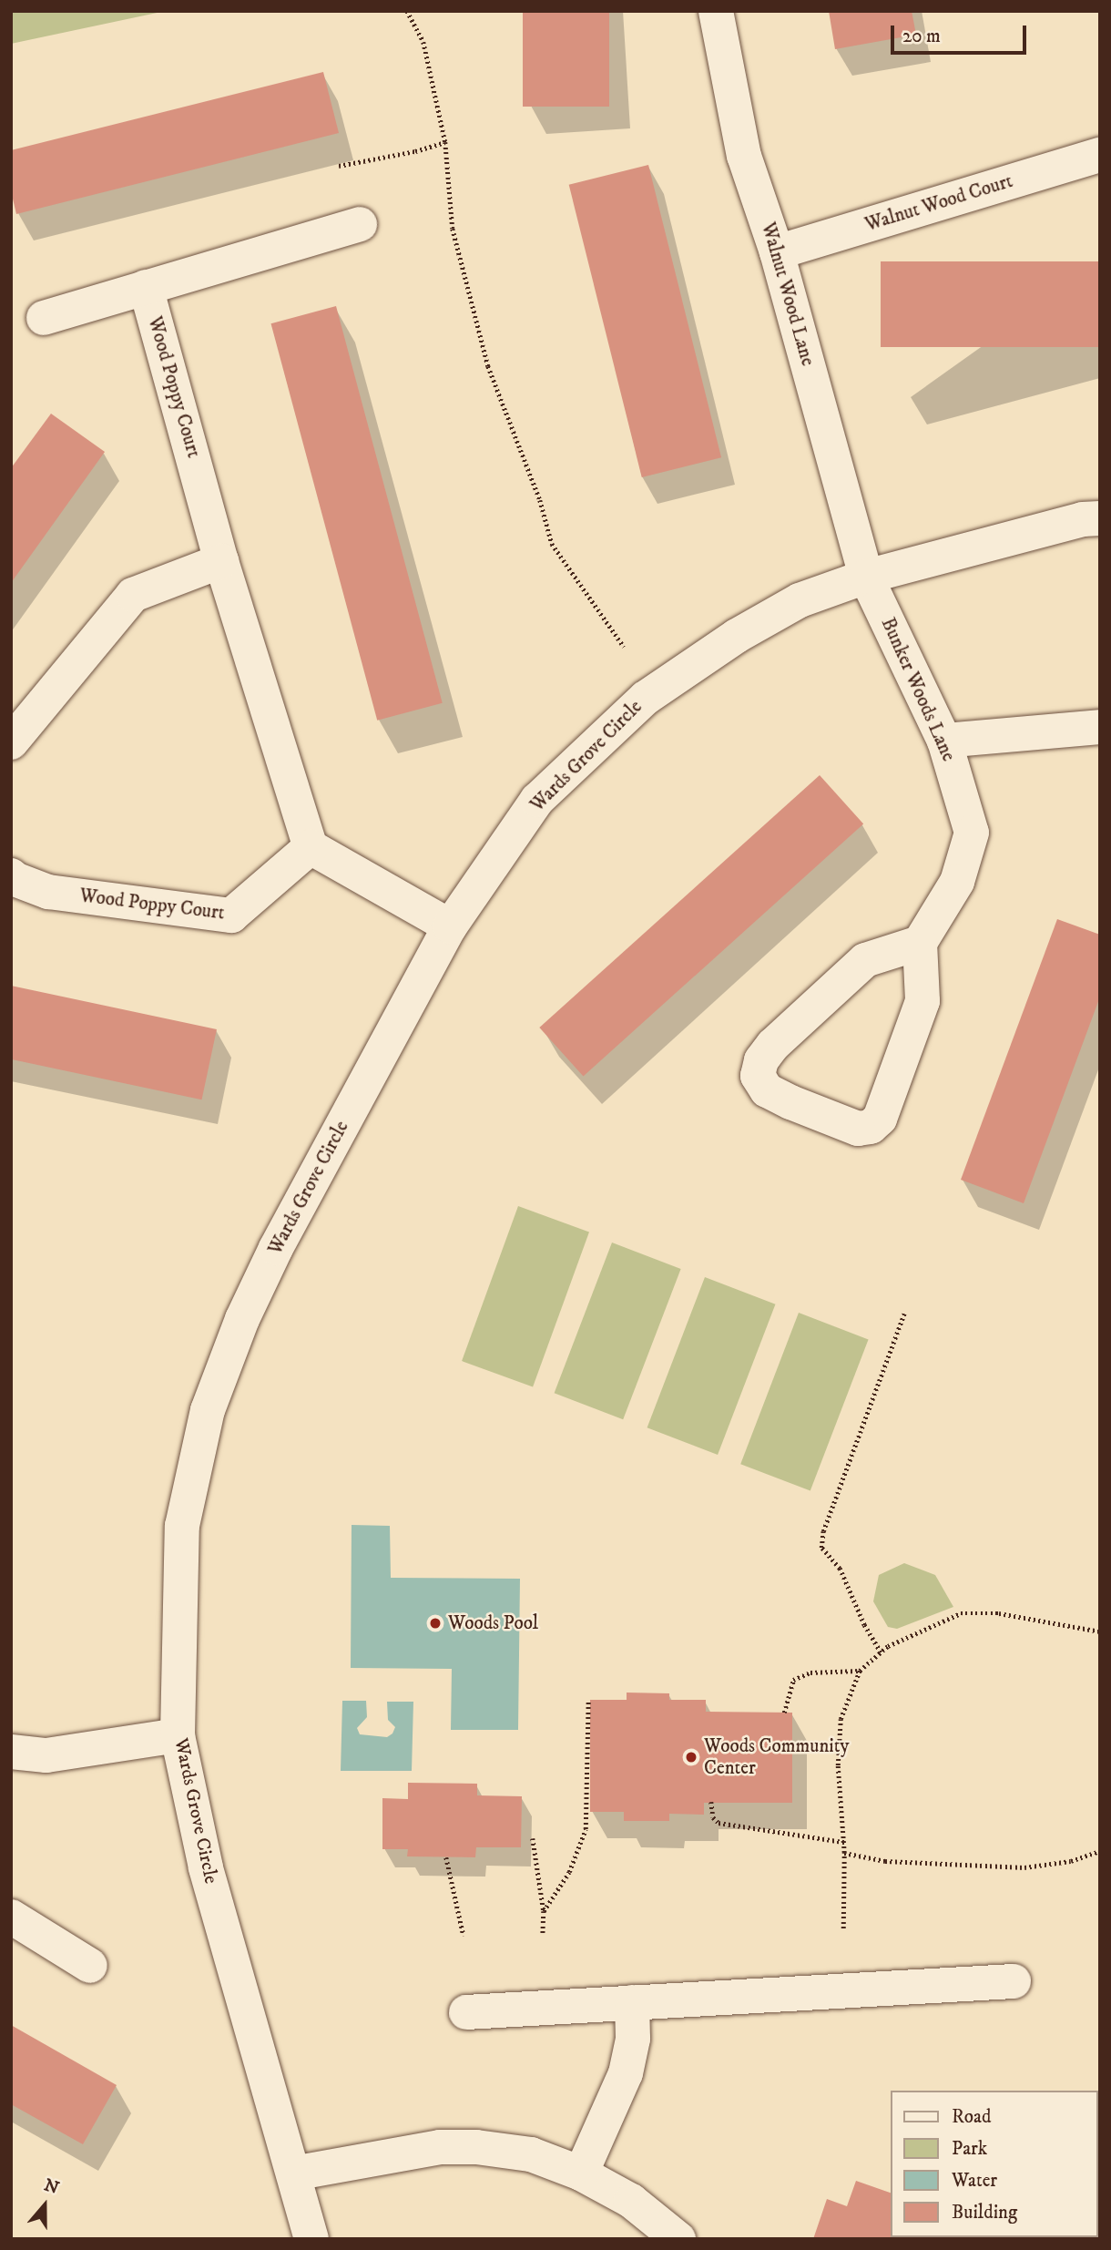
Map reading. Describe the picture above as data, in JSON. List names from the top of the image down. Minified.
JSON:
{"streets":{"street":["Walnut Wood Court","Walnut Wood Lane","Wood Poppy Court","Bunker Woods Lane","Wards Grove Circle"]},"crossings":[["Walnut Wood Court","Walnut Wood Lane"],["Walnut Wood Lane","Bunker Woods Lane"],["Walnut Wood Lane","Wards Grove Circle"],["Bunker Woods Lane","Wards Grove Circle"]],"places":["Woods Pool","Woods Community Center"],"legend":["Road","Park","Water","Building"],"scale_bar":"20 m","north":"top"}
